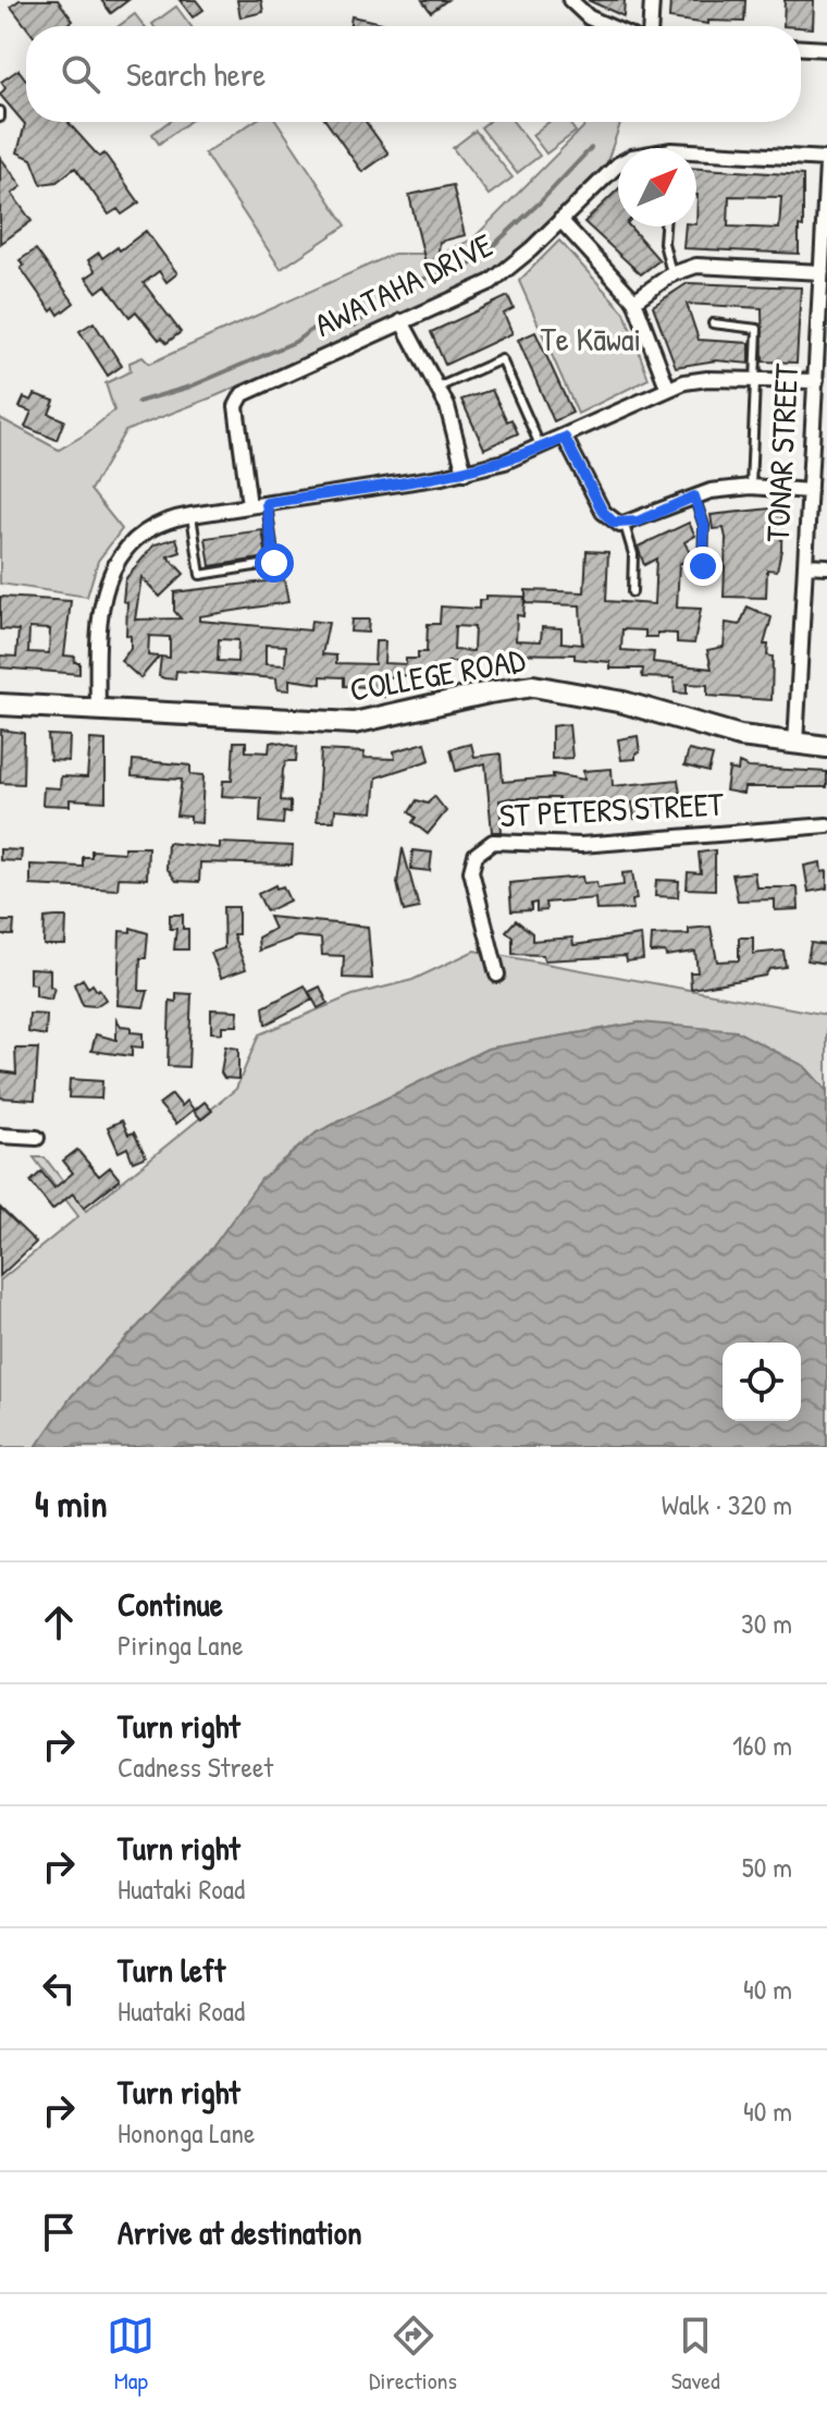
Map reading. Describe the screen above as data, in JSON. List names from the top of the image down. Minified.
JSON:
{"streets":{"main road":["COLLEGE ROAD"],"street":["AWATAHA DRIVE","TONAR STREET","ST PETERS STREET"]},"crossings":[["AWATAHA DRIVE","TONAR STREET"],["TONAR STREET","COLLEGE ROAD"]],"parks":["Te Kāwai"],"north":"top right","page":{"search":"Search here","heading":["4 min","Walk · 320 m"],"list":[["Continue","Piringa Lane","30 m"],["Turn right","Cadness Street","160 m"],["Turn right","Huataki Road","50 m"],["Turn left","Huataki Road","40 m"],["Turn right","Hononga Lane","40 m"],"Arrive at destination"],"nav":["Map","Directions","Saved"]}}
